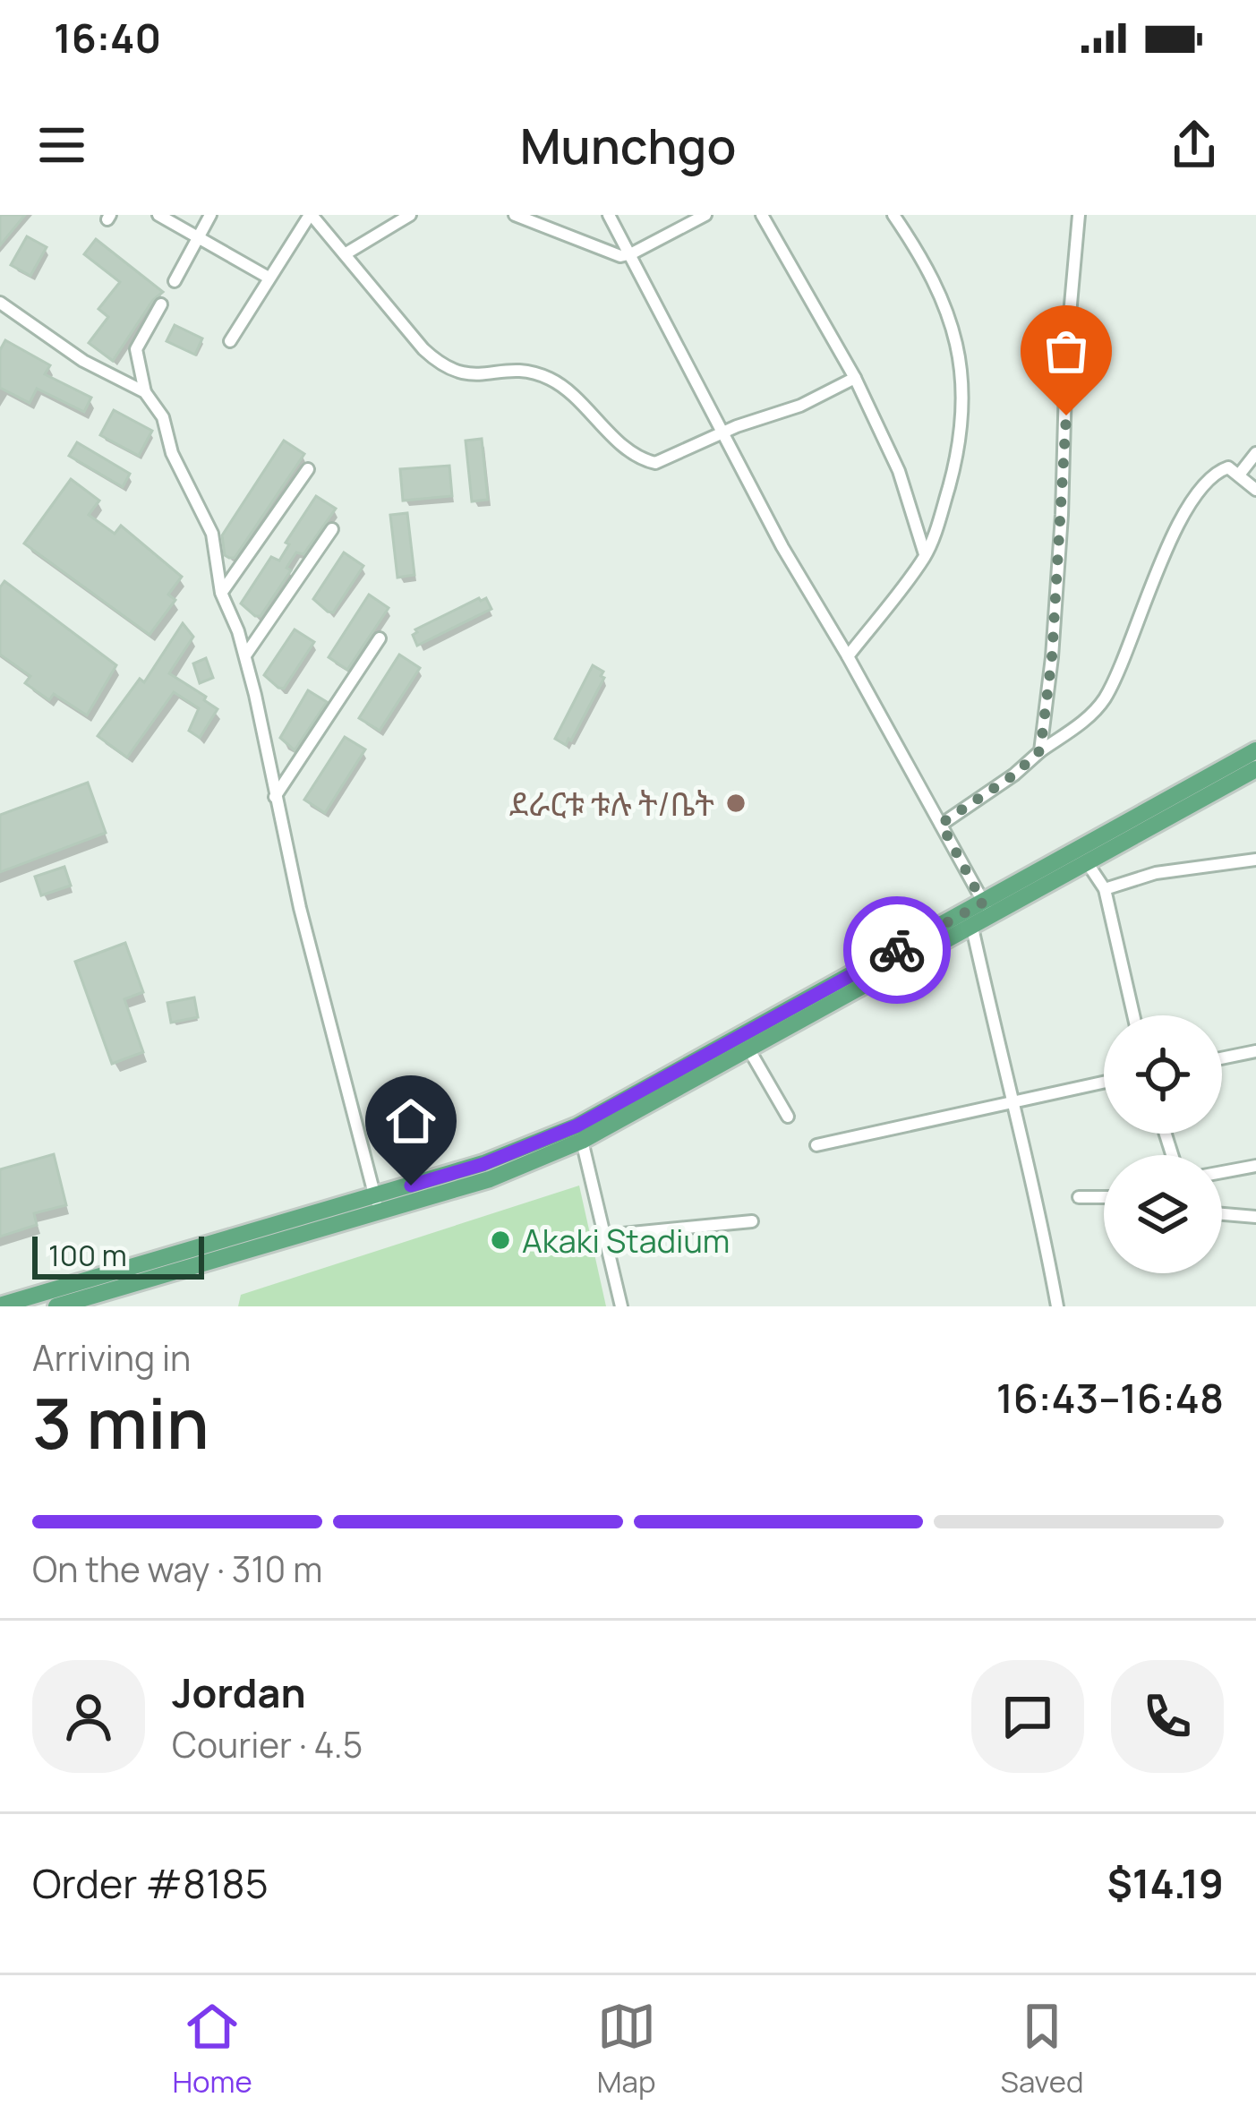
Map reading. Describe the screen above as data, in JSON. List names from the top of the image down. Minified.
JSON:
{"places":["ደራርቱ ቱሉ ት/ቤት","Akaki Stadium"],"scale_bar":"100 m","page":{"status":"16:40","header":"Munchgo","scale":"100 m","heading":["3 min","Arriving in","16:43–16:48"],"panel":["Jordan","Courier · 4.5","Order #8185","$14.19"],"bar":"On the way · 310 m","tabs":["Home","Map","Saved"]}}
